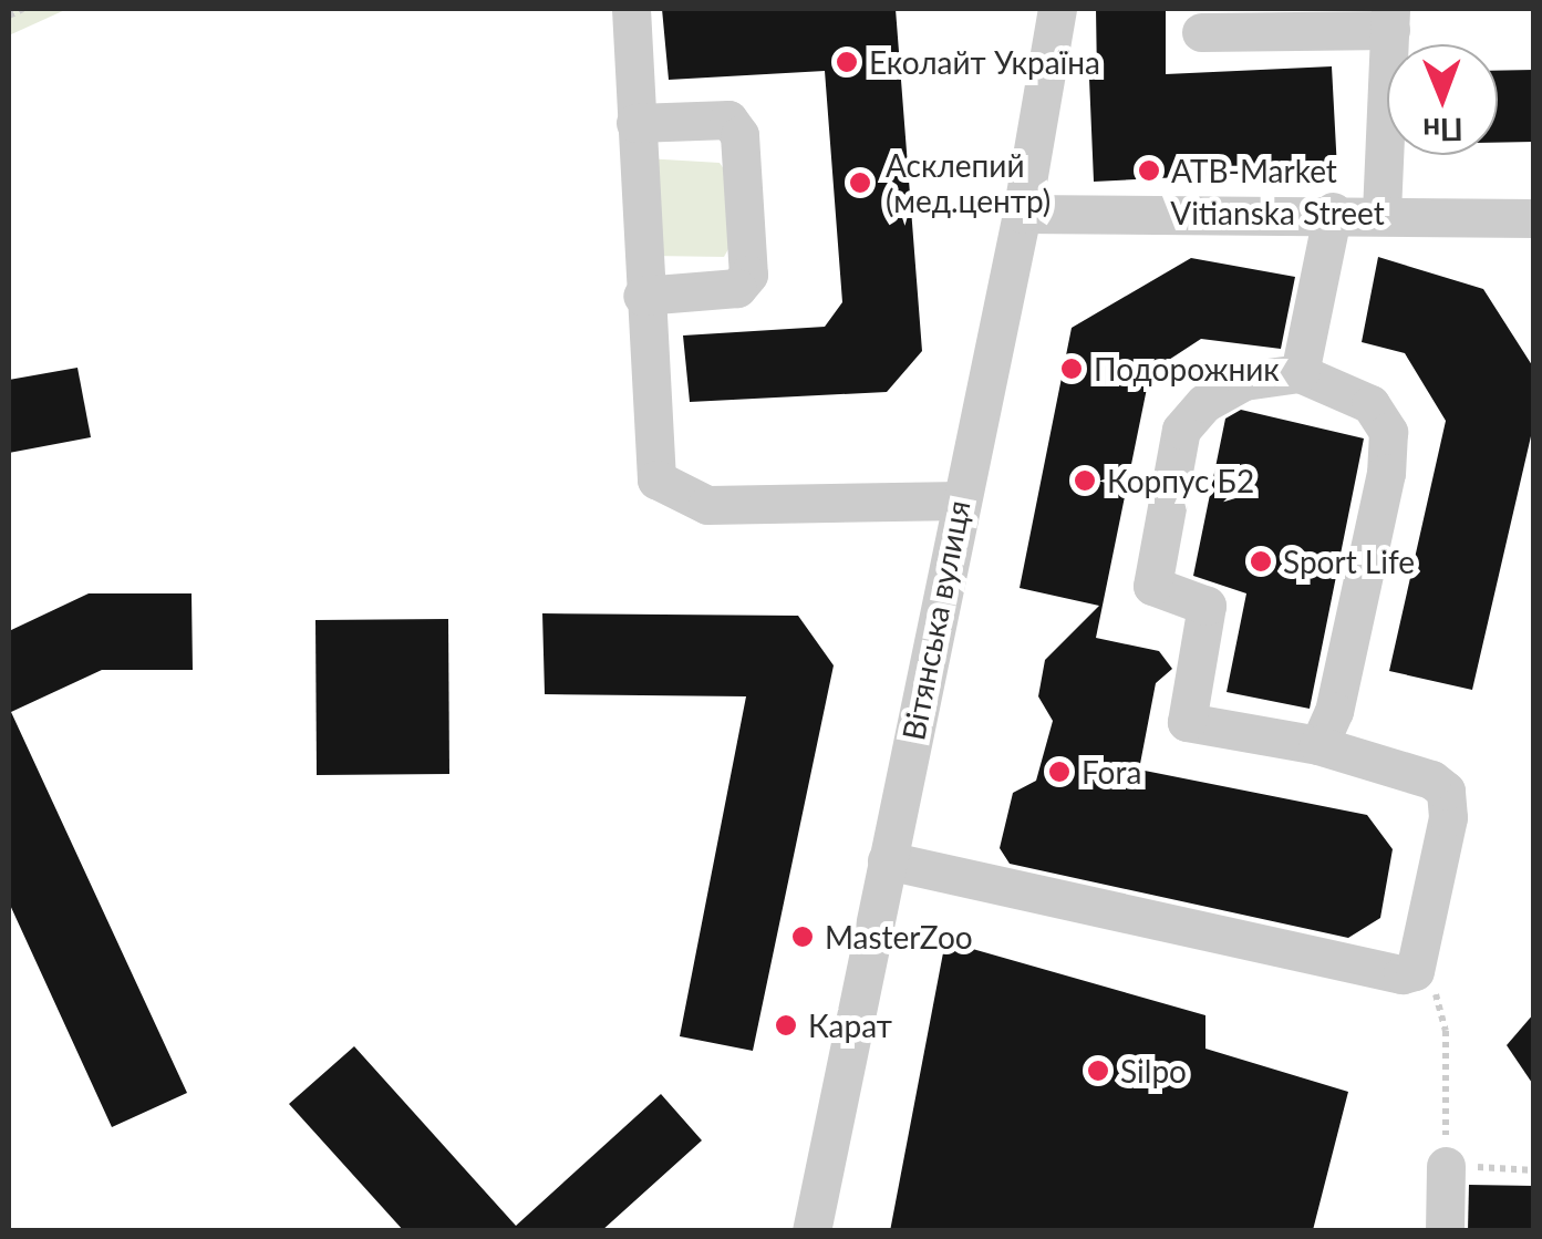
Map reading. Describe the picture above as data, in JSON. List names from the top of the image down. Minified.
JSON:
{"streets":{"street":["Vitianska Street","Вітянська вулиця"]},"crossings":[["Vitianska Street","Вітянська вулиця"]],"places":["Еколайт Україна","ATB-Market","Асклепий (мед.центр)","Подорожник","Корпус Б2","Sport Life","Fora","MasterZoo","Карат","Silpo"],"north":"bottom"}
